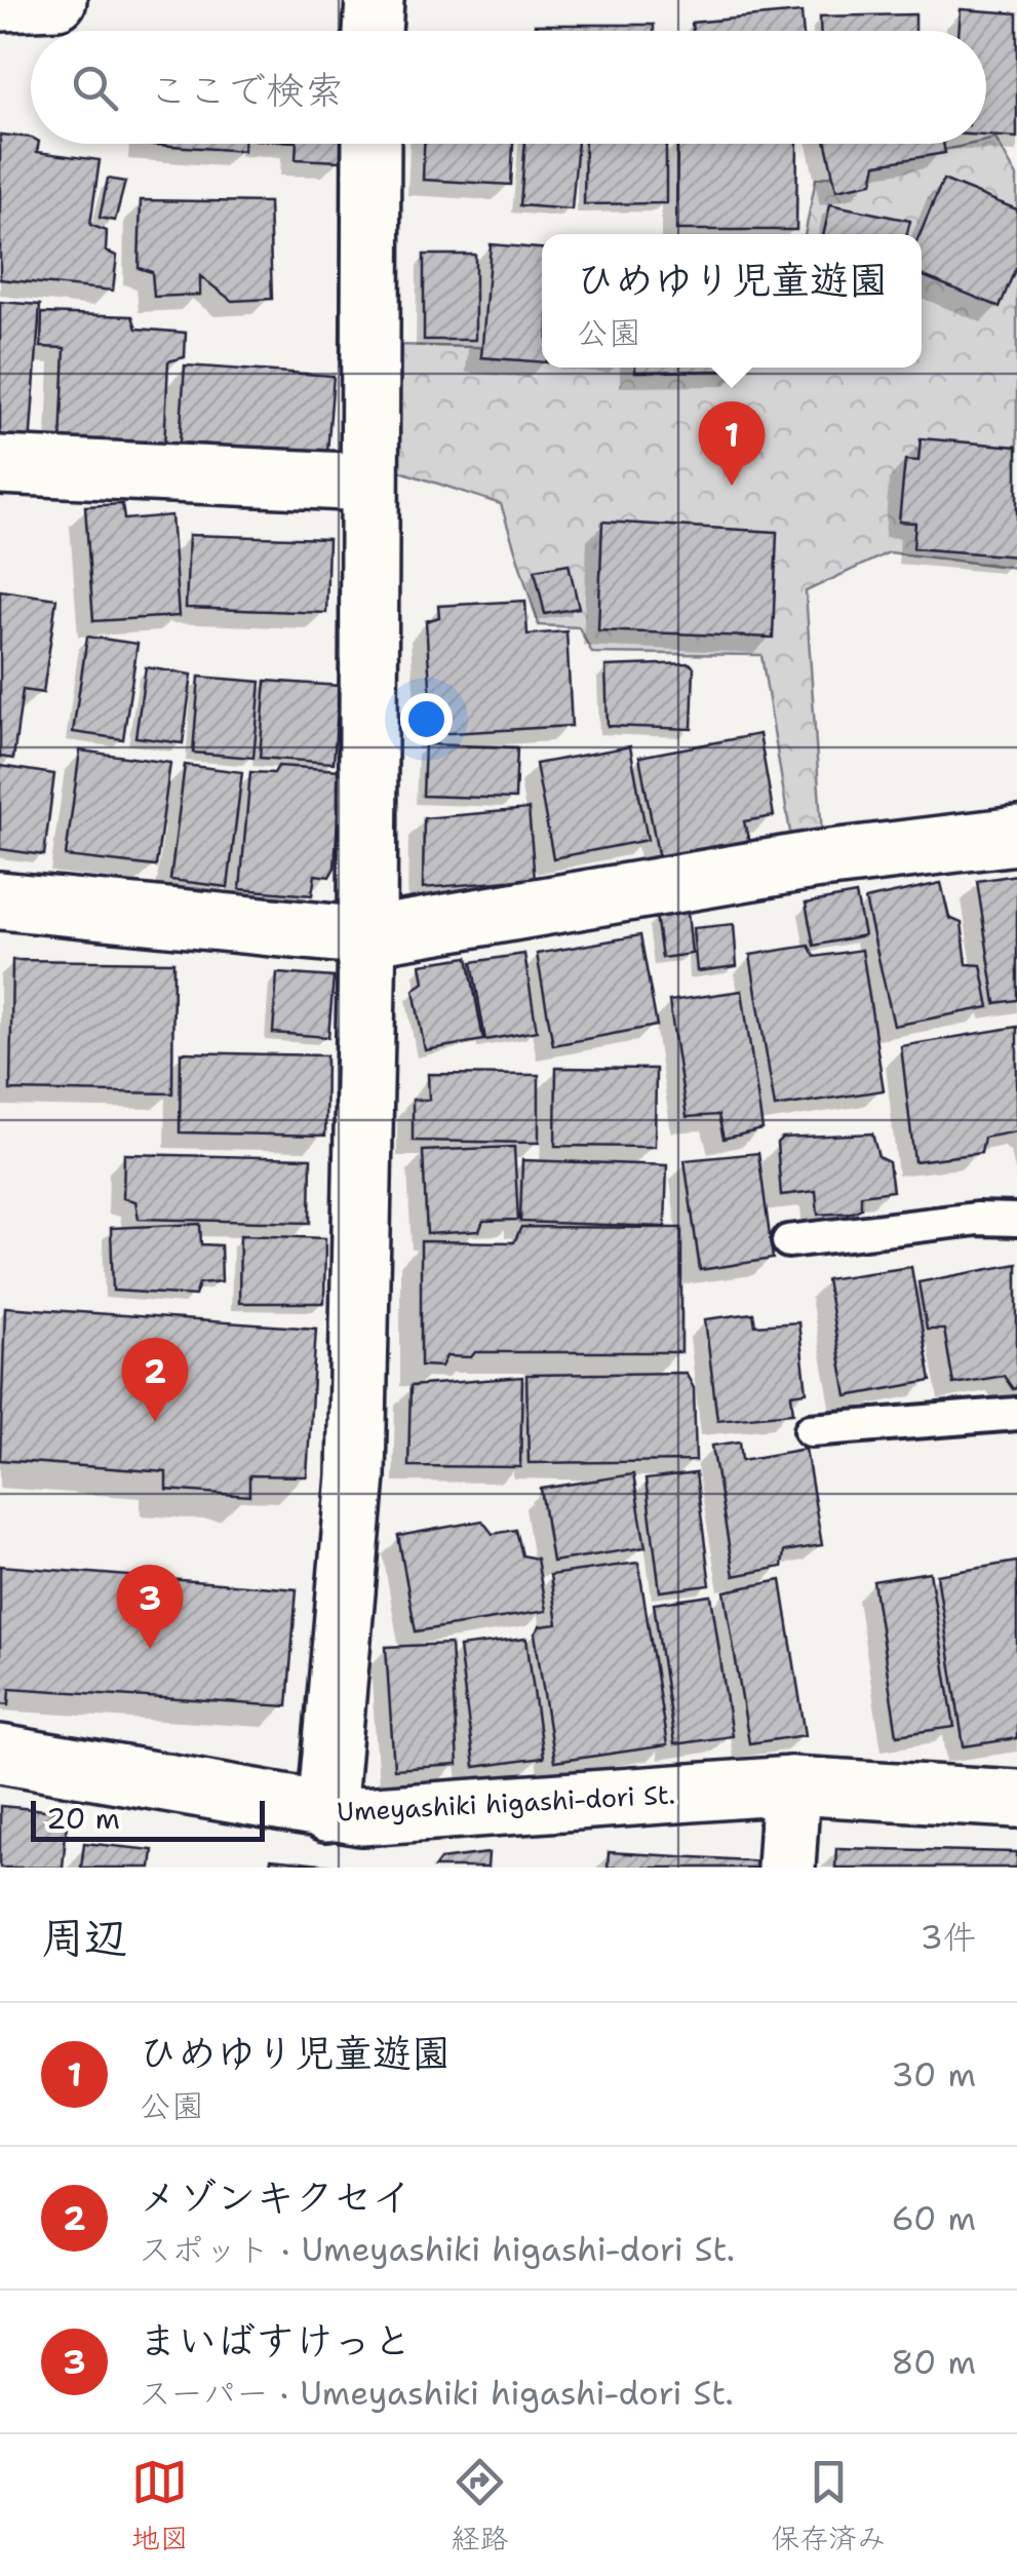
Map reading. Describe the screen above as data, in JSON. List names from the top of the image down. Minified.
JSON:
{"streets":{"street":["Umeyashiki higashi-dori St."]},"scale_bar":"20 m","page":{"search":"ここで検索","popup":["ひめゆり児童遊園","公園"],"pins":["1","2","3"],"scale":"20 m","heading":["周辺","3件"],"list":[{"mark":"1","name":"ひめゆり児童遊園","note":"公園","value":"30 m"},{"mark":"2","name":"メゾンキクセイ","note":"スポット · Umeyashiki higashi-dori St.","value":"60 m"},{"mark":"3","name":"まいばすけっと","note":"スーパー · Umeyashiki higashi-dori St.","value":"80 m"}],"nav":["地図","経路","保存済み"]}}
